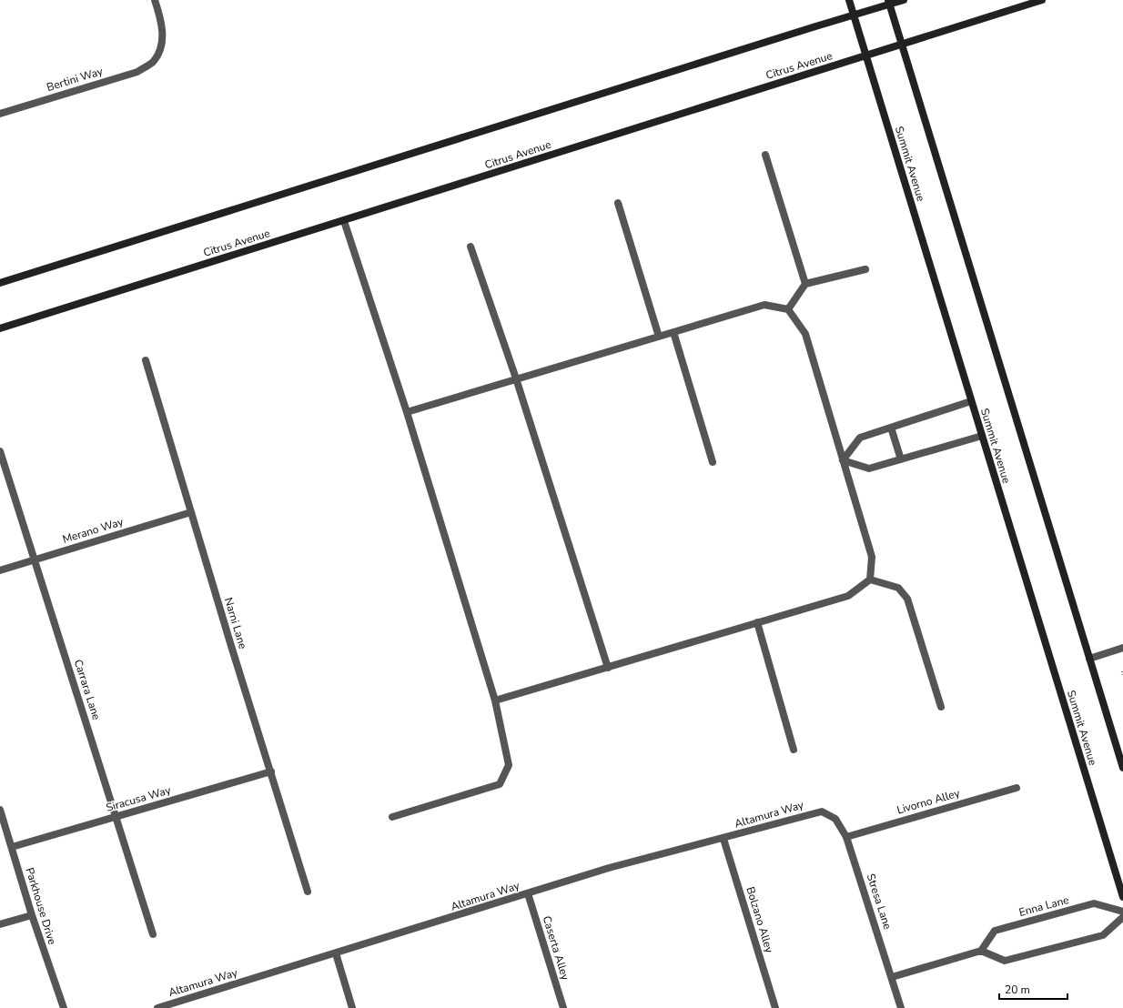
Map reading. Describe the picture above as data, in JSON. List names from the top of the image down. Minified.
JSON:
{"streets":{"main road":["Citrus Avenue","Summit Avenue"],"street":["Bertini Way","Merano Way","Narni Lane","Carrara Lane","Siracusa Way","Livorno Alley","Altamura Way","Stresa Lane","Parkhouse Drive","Enna Lane","Bolzano Alley","Caserta Alley"]},"crossings":[["Citrus Avenue","Summit Avenue"],["Merano Way","Narni Lane"],["Merano Way","Carrara Lane"],["Narni Lane","Siracusa Way"],["Carrara Lane","Siracusa Way"],["Siracusa Way","Parkhouse Drive"],["Livorno Alley","Stresa Lane"],["Altamura Way","Stresa Lane"],["Altamura Way","Bolzano Alley"],["Altamura Way","Caserta Alley"]],"scale_bar":"20 m"}
